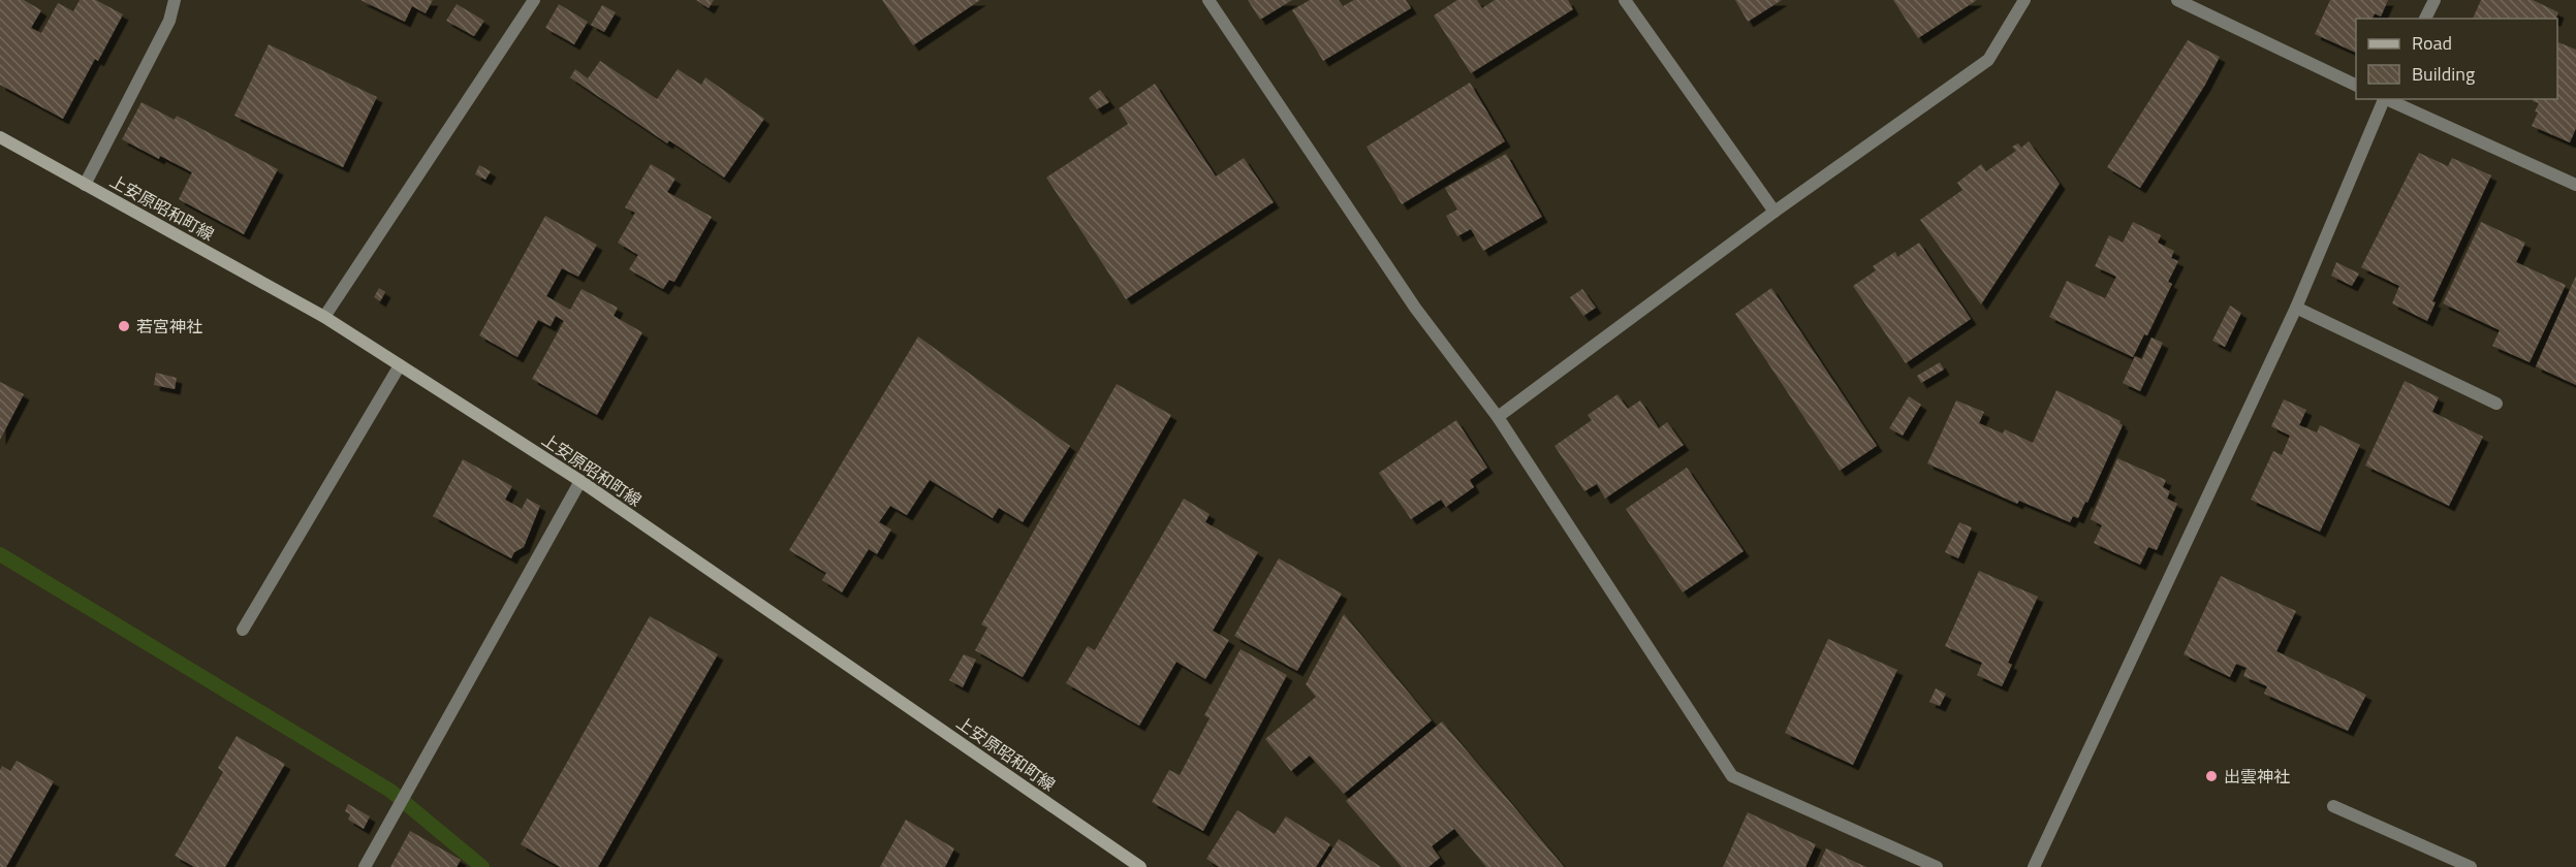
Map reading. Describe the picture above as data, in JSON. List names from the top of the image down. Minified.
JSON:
{"streets":{"main road":["上安原昭和町線"]},"places":["若宮神社","出雲神社"],"legend":["Road","Building"]}
